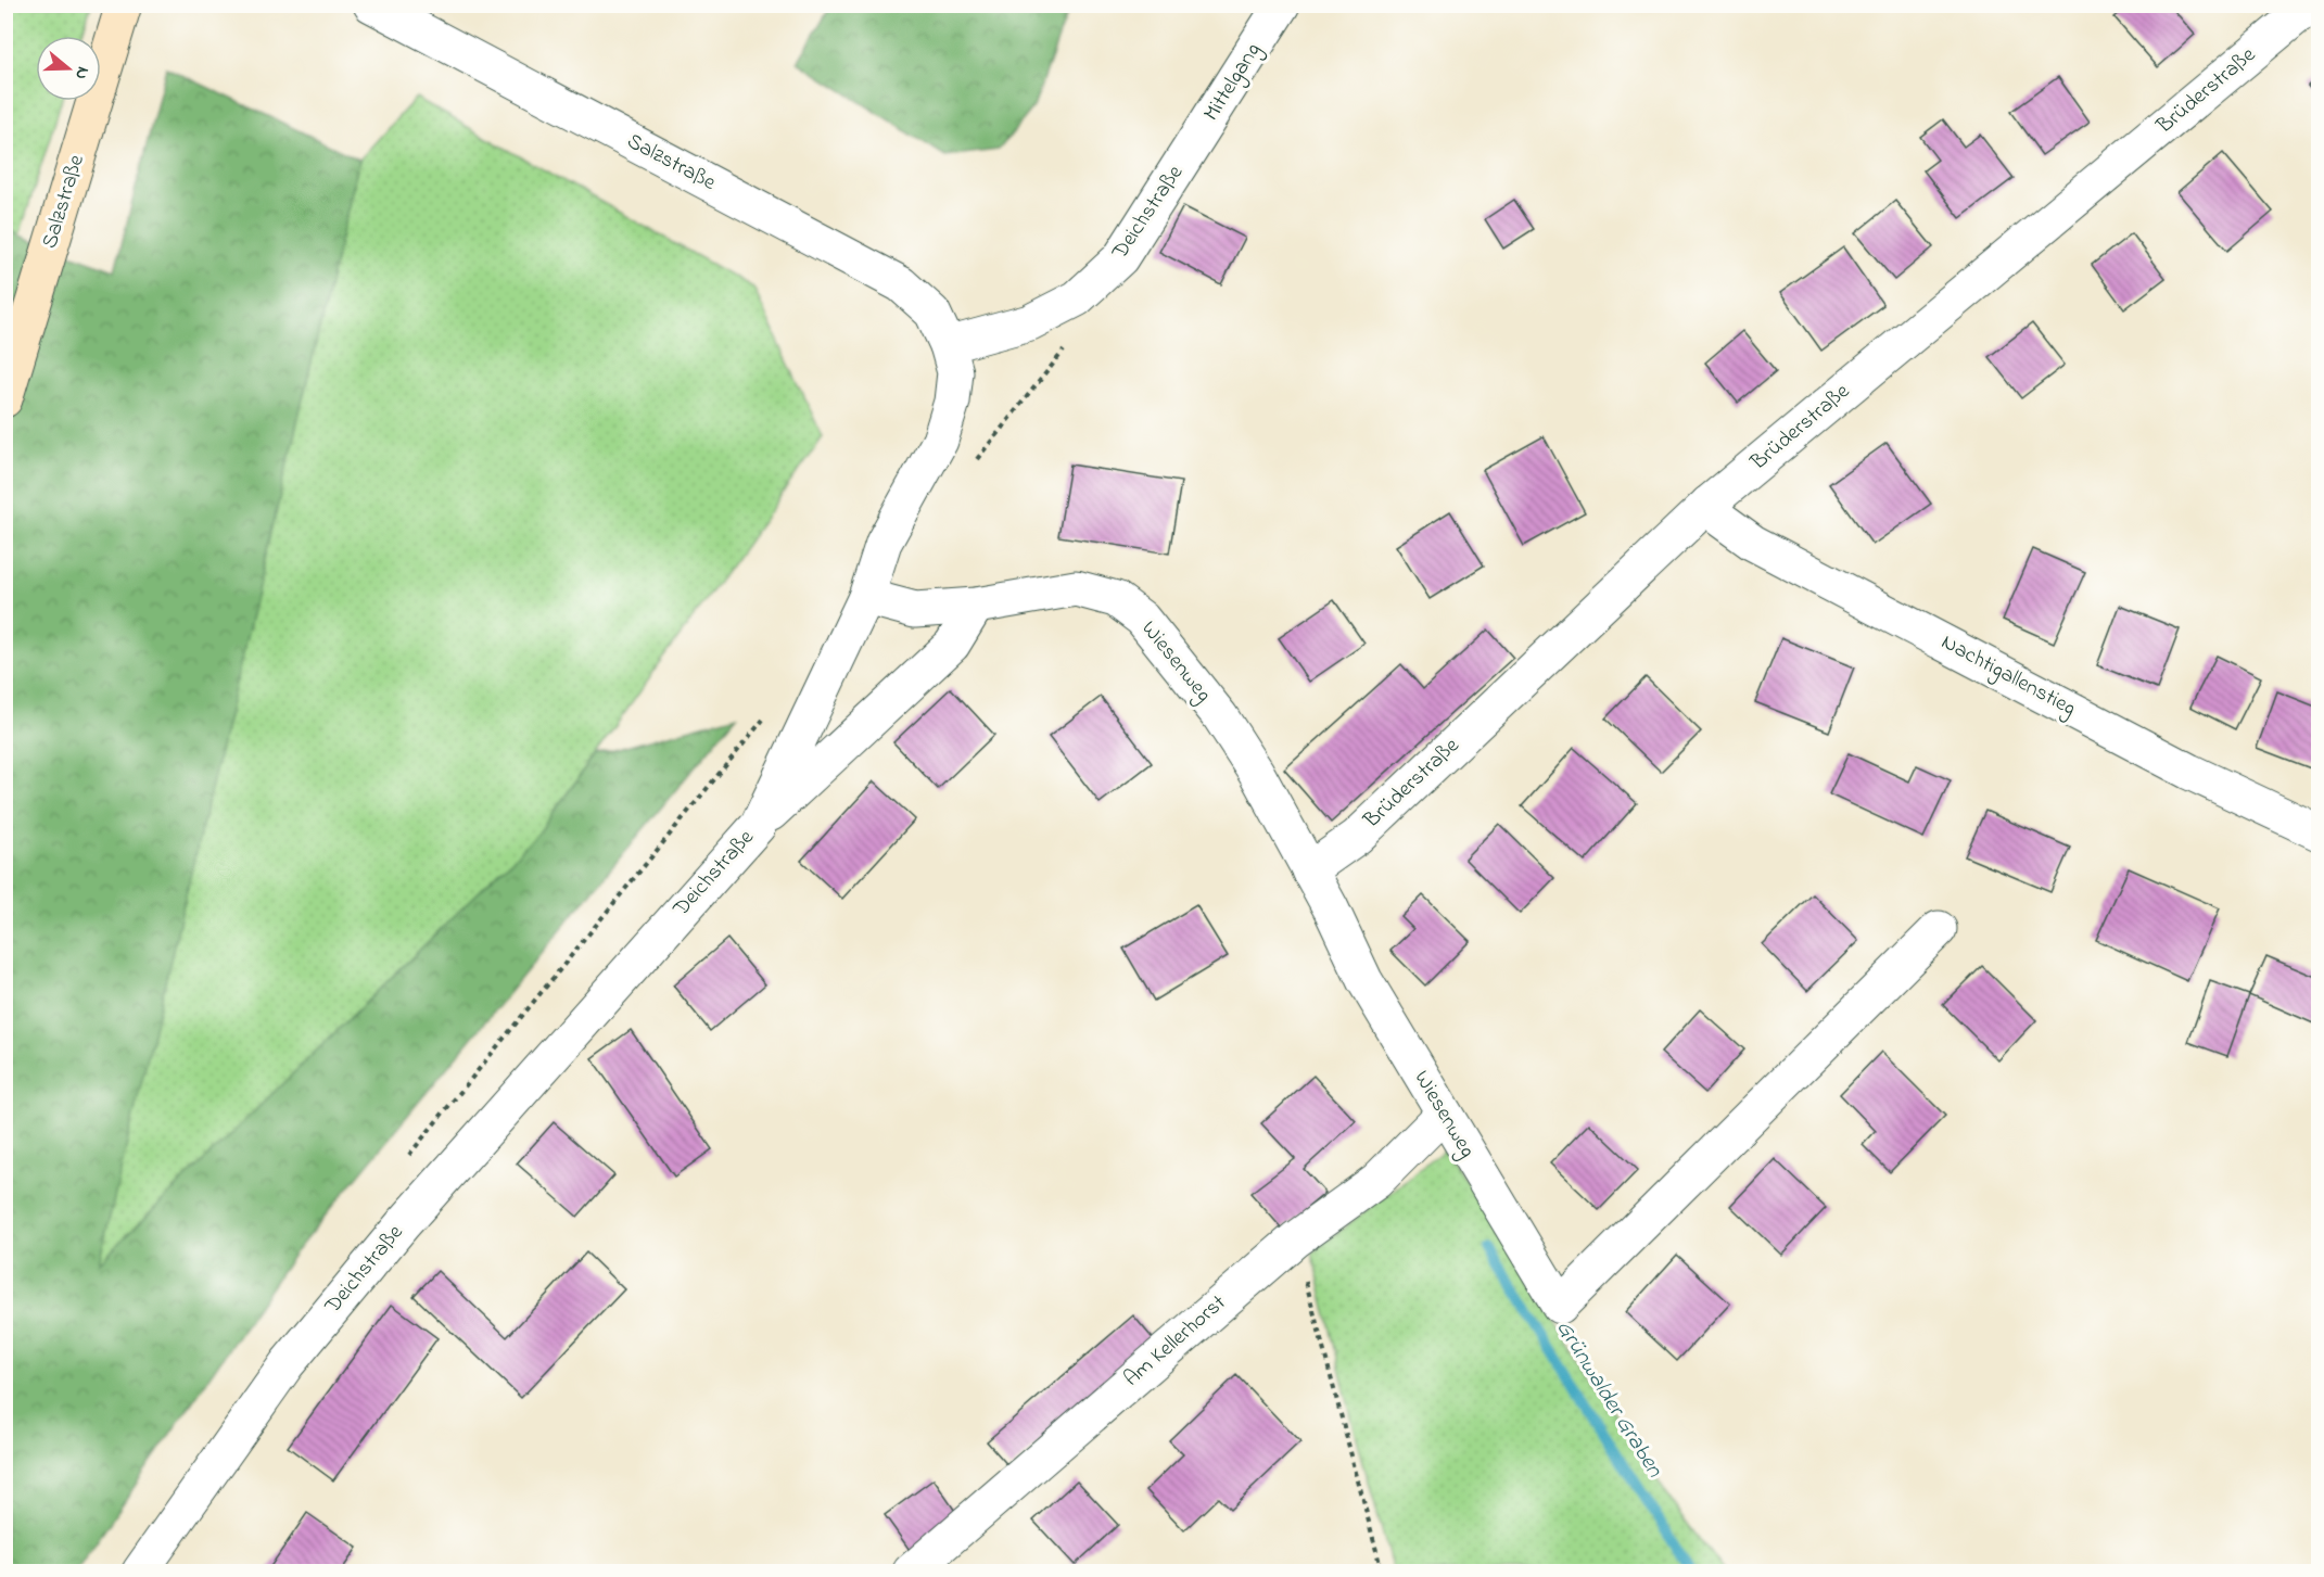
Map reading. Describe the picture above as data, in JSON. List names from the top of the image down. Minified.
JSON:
{"streets":{"street":["Mittelgang","Brüderstraße","Salzstraße","Deichstraße","Wiesenweg","Nachtigallenstieg","Am Kellerhorst"]},"crossings":[["Mittelgang","Deichstraße"],["Brüderstraße","Wiesenweg"],["Brüderstraße","Nachtigallenstieg"],["Salzstraße","Deichstraße"],["Deichstraße","Wiesenweg"],["Wiesenweg","Am Kellerhorst"]],"water":["Grünwalder Graben"],"north":"right"}
